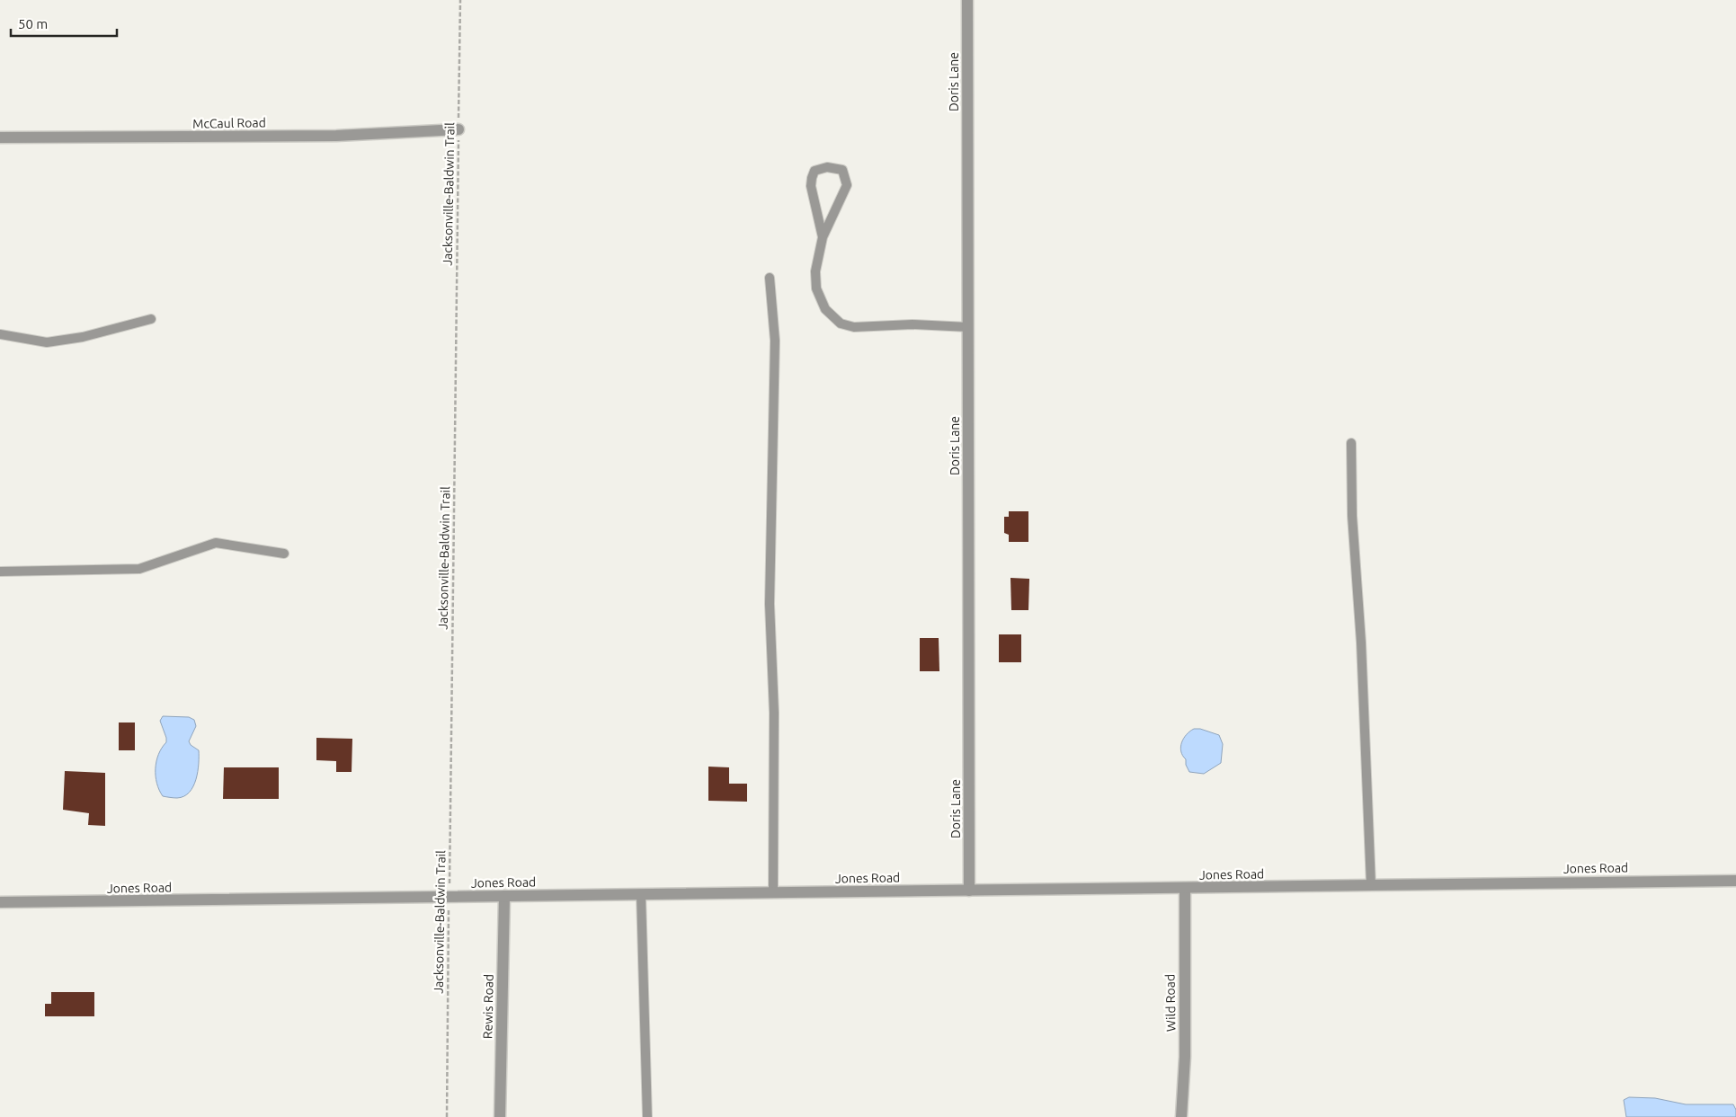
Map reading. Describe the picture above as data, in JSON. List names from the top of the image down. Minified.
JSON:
{"streets":{"street":["Doris Lane","McCaul Road","Jones Road","Wild Road","Rewis Road"],"path":["Jacksonville-Baldwin Trail"]},"crossings":[["Doris Lane","Jones Road"],["McCaul Road","Jacksonville-Baldwin Trail"],["Jacksonville-Baldwin Trail","Jones Road"],["Jones Road","Wild Road"],["Jones Road","Rewis Road"]],"scale_bar":"50 m"}
